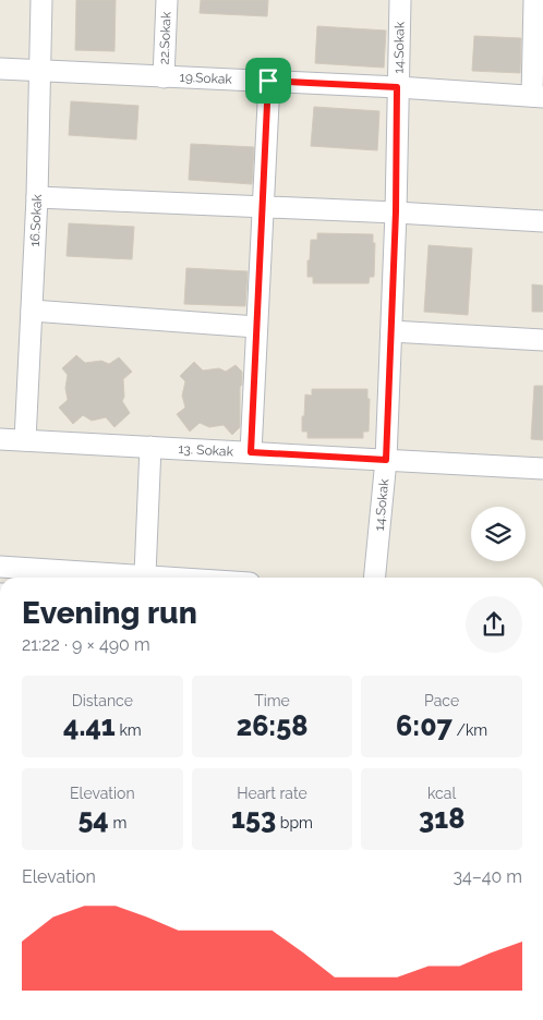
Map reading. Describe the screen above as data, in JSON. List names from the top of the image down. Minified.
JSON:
{"streets":{"street":["22.Sokak","14.Sokak","19.Sokak","16.Sokak","13. Sokak"]},"crossings":[["22.Sokak","19.Sokak"],["14.Sokak","19.Sokak"],["14.Sokak","13. Sokak"],["19.Sokak","16.Sokak"],["16.Sokak","13. Sokak"]],"page":{"heading":["Evening run","21:22 · 9 × 490 m"],"stats":[["Distance","4.41 km"],["Time","26:58"],["Pace","6:07 /km"],["Elevation","54 m"],["Heart rate","153 bpm"],["kcal","318"]],"chart":["Elevation","34–40 m"]}}
